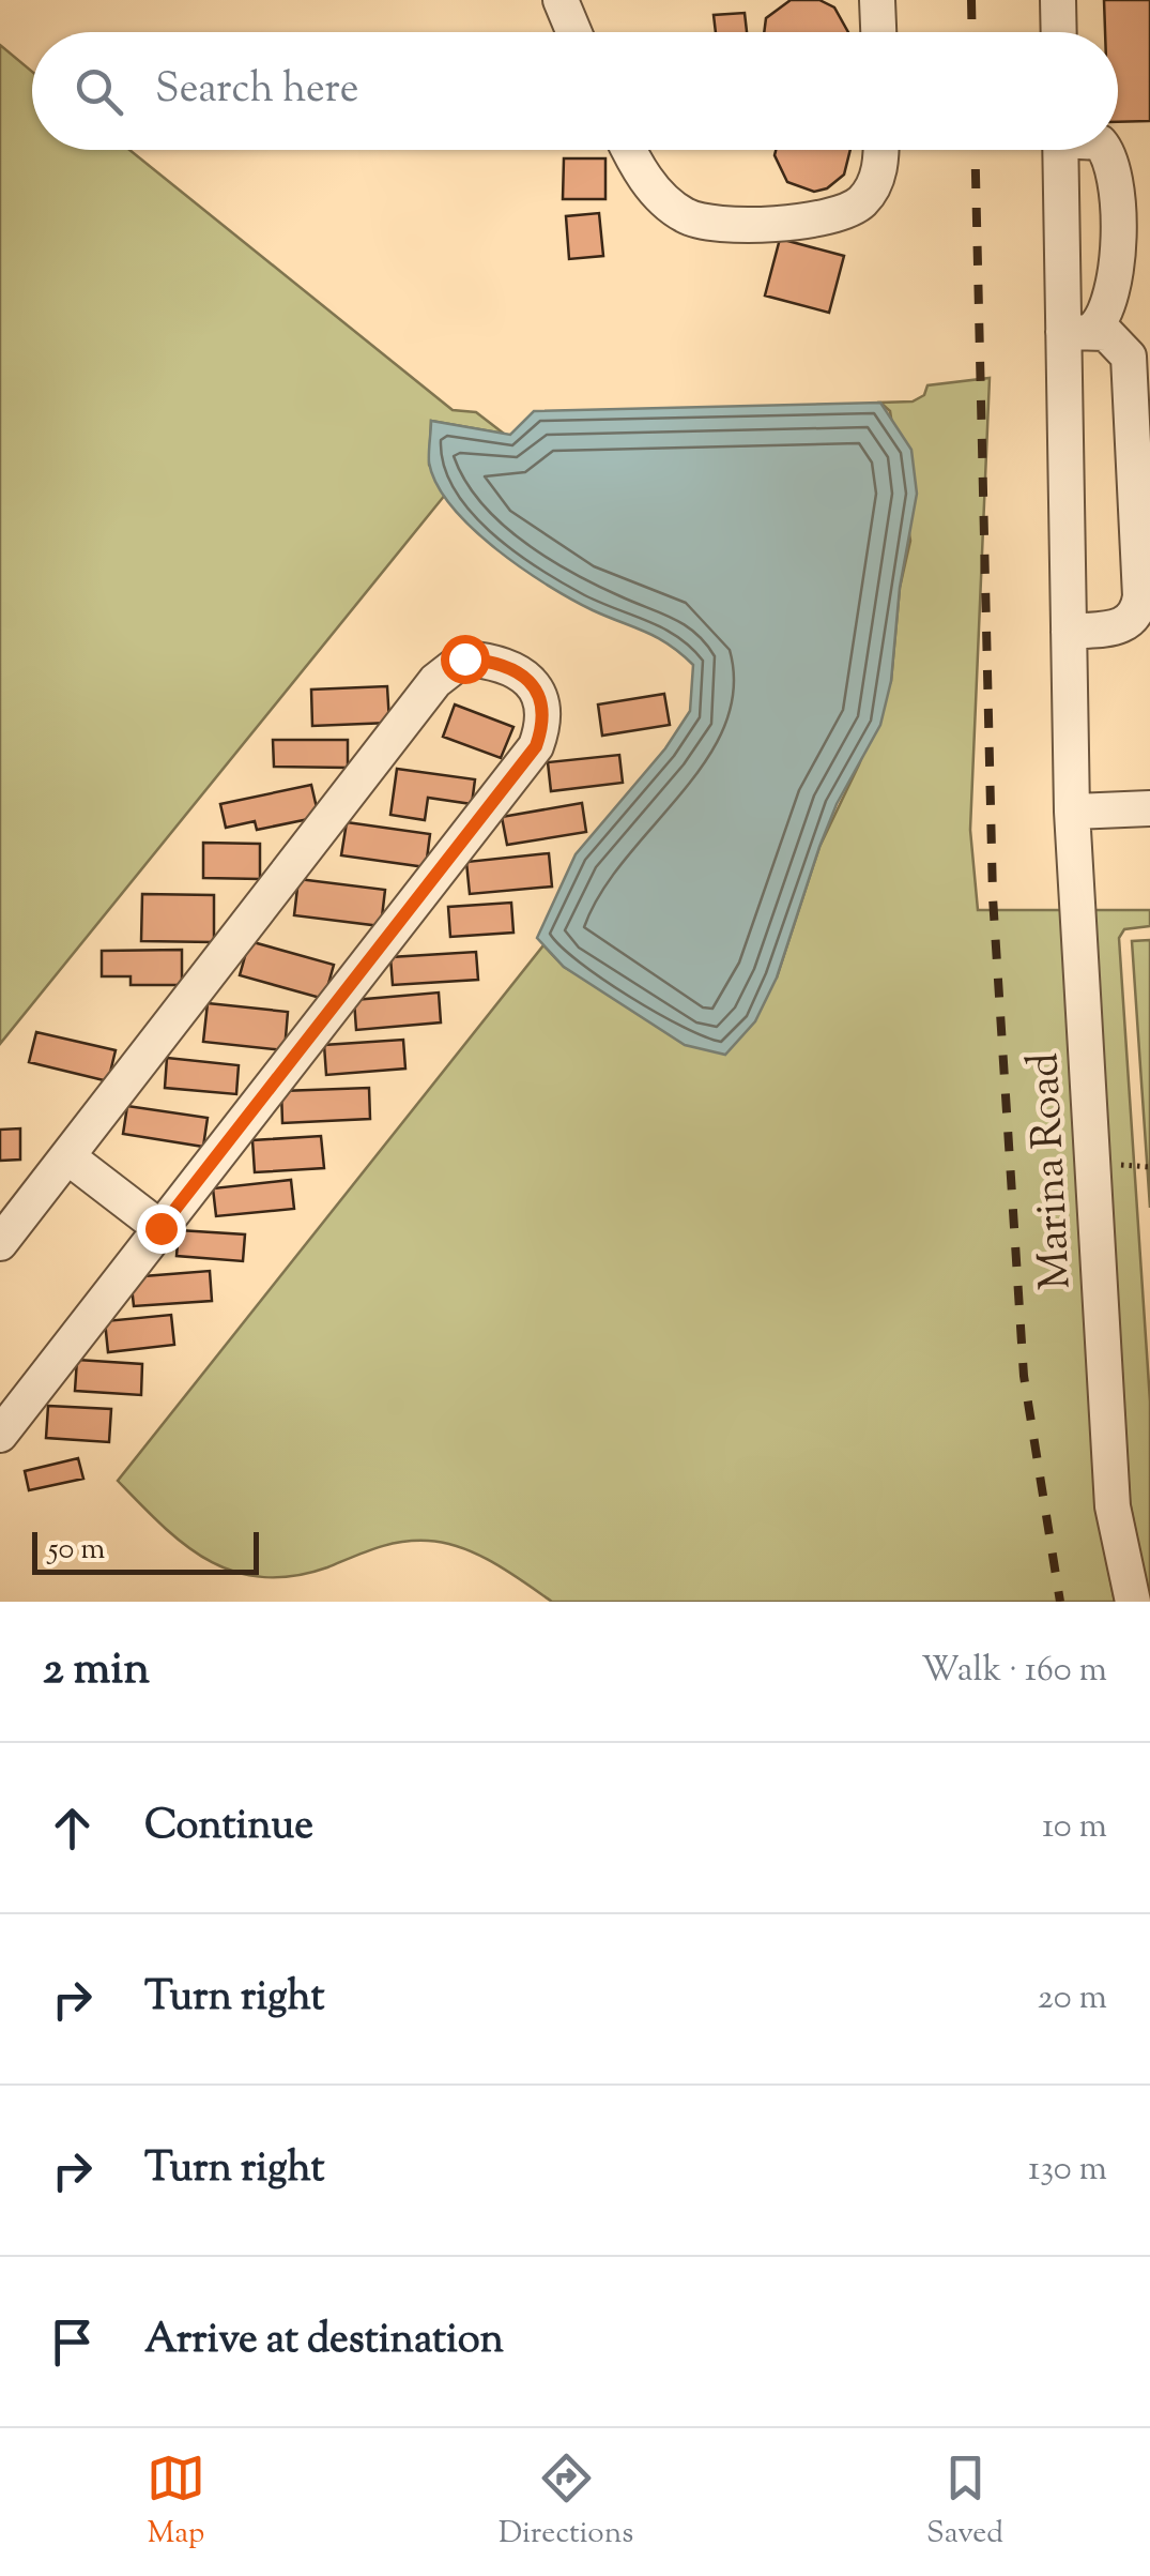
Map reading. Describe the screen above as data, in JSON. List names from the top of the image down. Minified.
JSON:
{"streets":{"street":["Marina Road"]},"scale_bar":"50 m","page":{"search":"Search here","scale":"50 m","heading":["2 min","Walk · 160 m"],"list":[["Continue","10 m"],["Turn right","20 m"],["Turn right","130 m"],"Arrive at destination"],"nav":["Map","Directions","Saved"]}}
